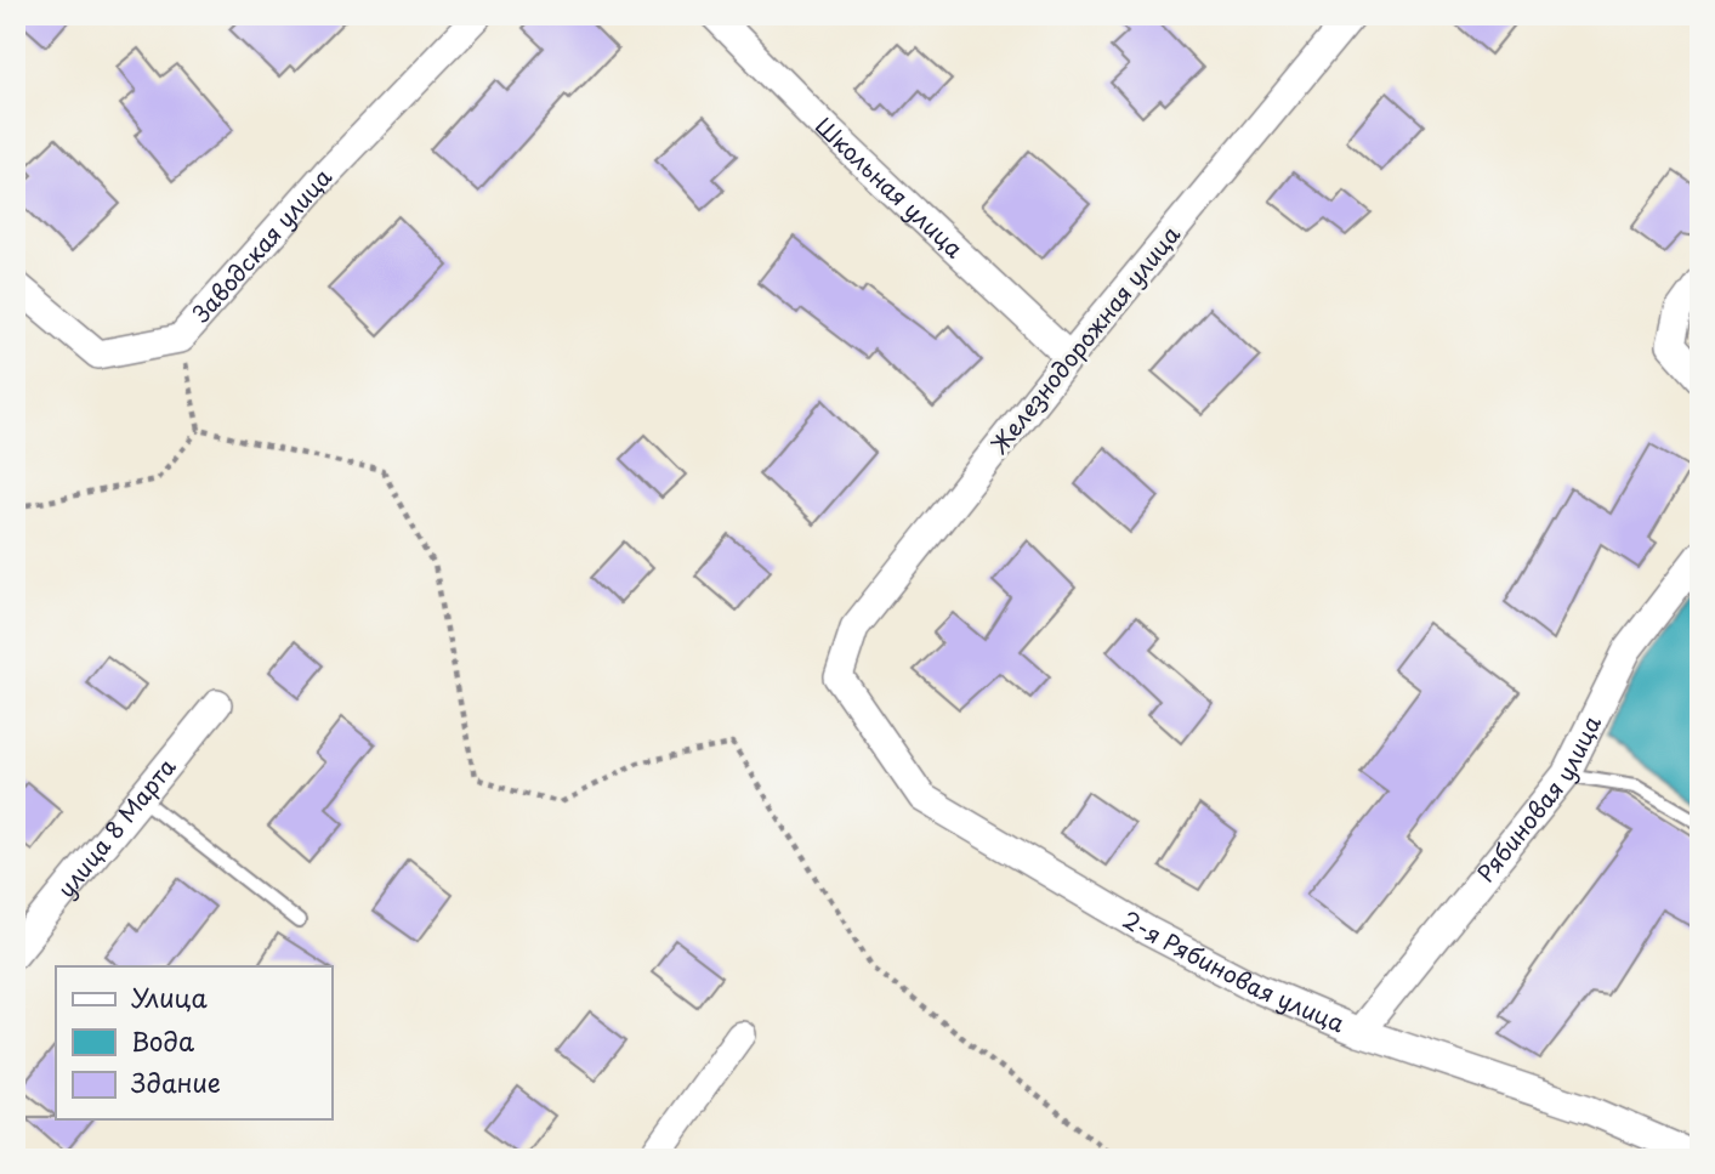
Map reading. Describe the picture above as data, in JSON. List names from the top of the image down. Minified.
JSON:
{"streets":{"street":["Школьная улица","Заводская улица","Железнодорожная улица","Рябиновая улица","улица 8 Марта","2-я Рябиновая улица"]},"crossings":[["Школьная улица","Железнодорожная улица"],["Железнодорожная улица","2-я Рябиновая улица"],["Рябиновая улица","2-я Рябиновая улица"]],"legend":["Улица","Вода","Здание"]}
